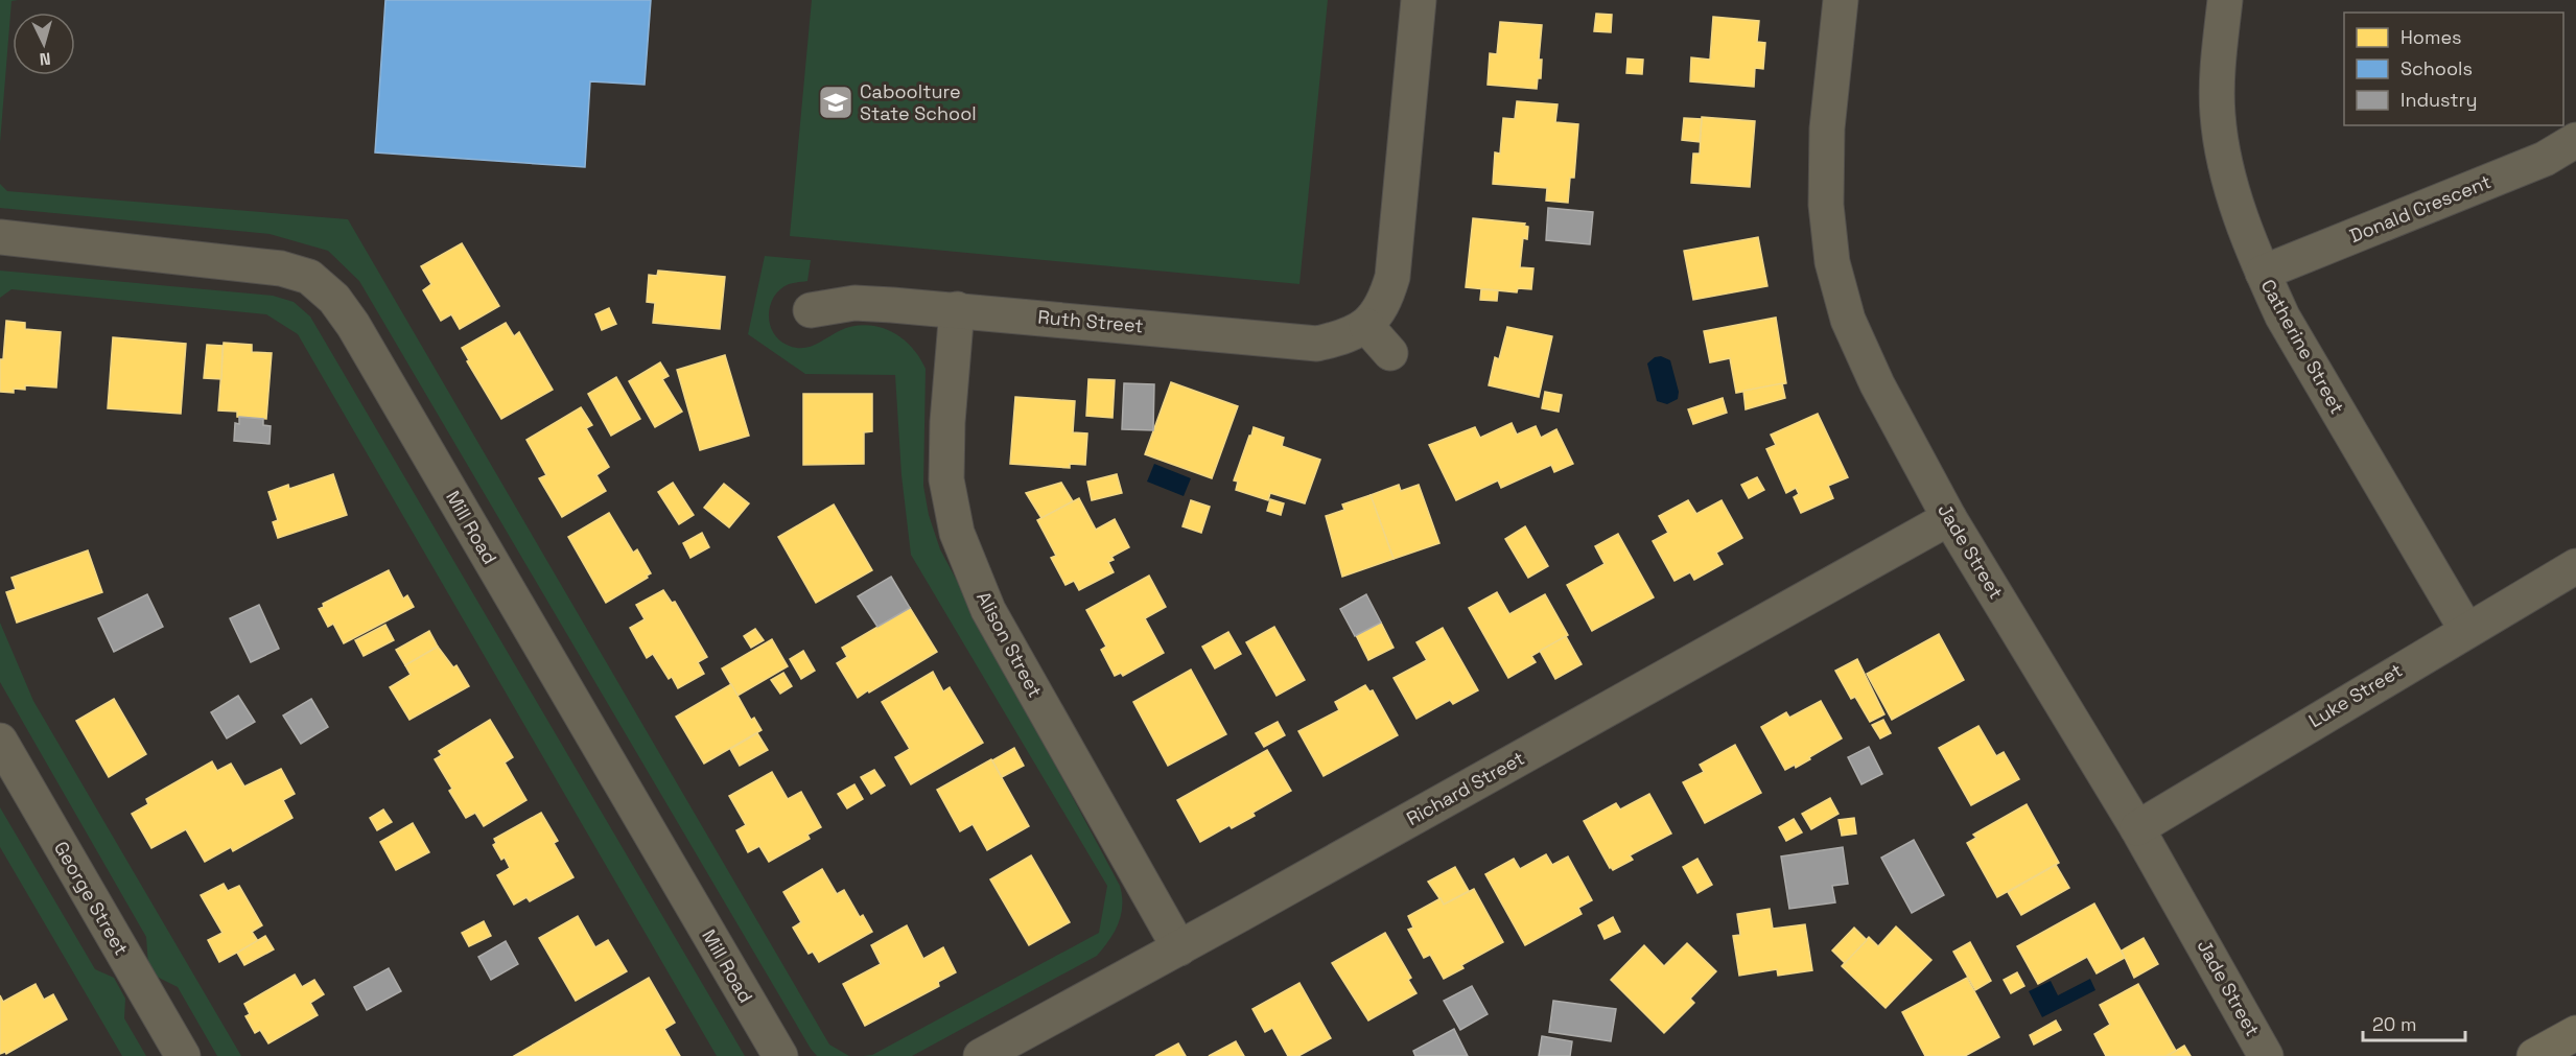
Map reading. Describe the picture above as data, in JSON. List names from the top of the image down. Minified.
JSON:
{"streets":{"street":["Donald Crescent","Ruth Street","Catherine Street","Mill Road","Jade Street","Alison Street","Luke Street","Richard Street","George Street"]},"crossings":[["Donald Crescent","Catherine Street"],["Ruth Street","Alison Street"],["Catherine Street","Luke Street"],["Jade Street","Luke Street"],["Jade Street","Richard Street"],["Alison Street","Richard Street"]],"places":{"school or university":["Caboolture State School"]},"legend":["Homes","Schools","Industry"],"scale_bar":"20 m","north":"bottom"}
